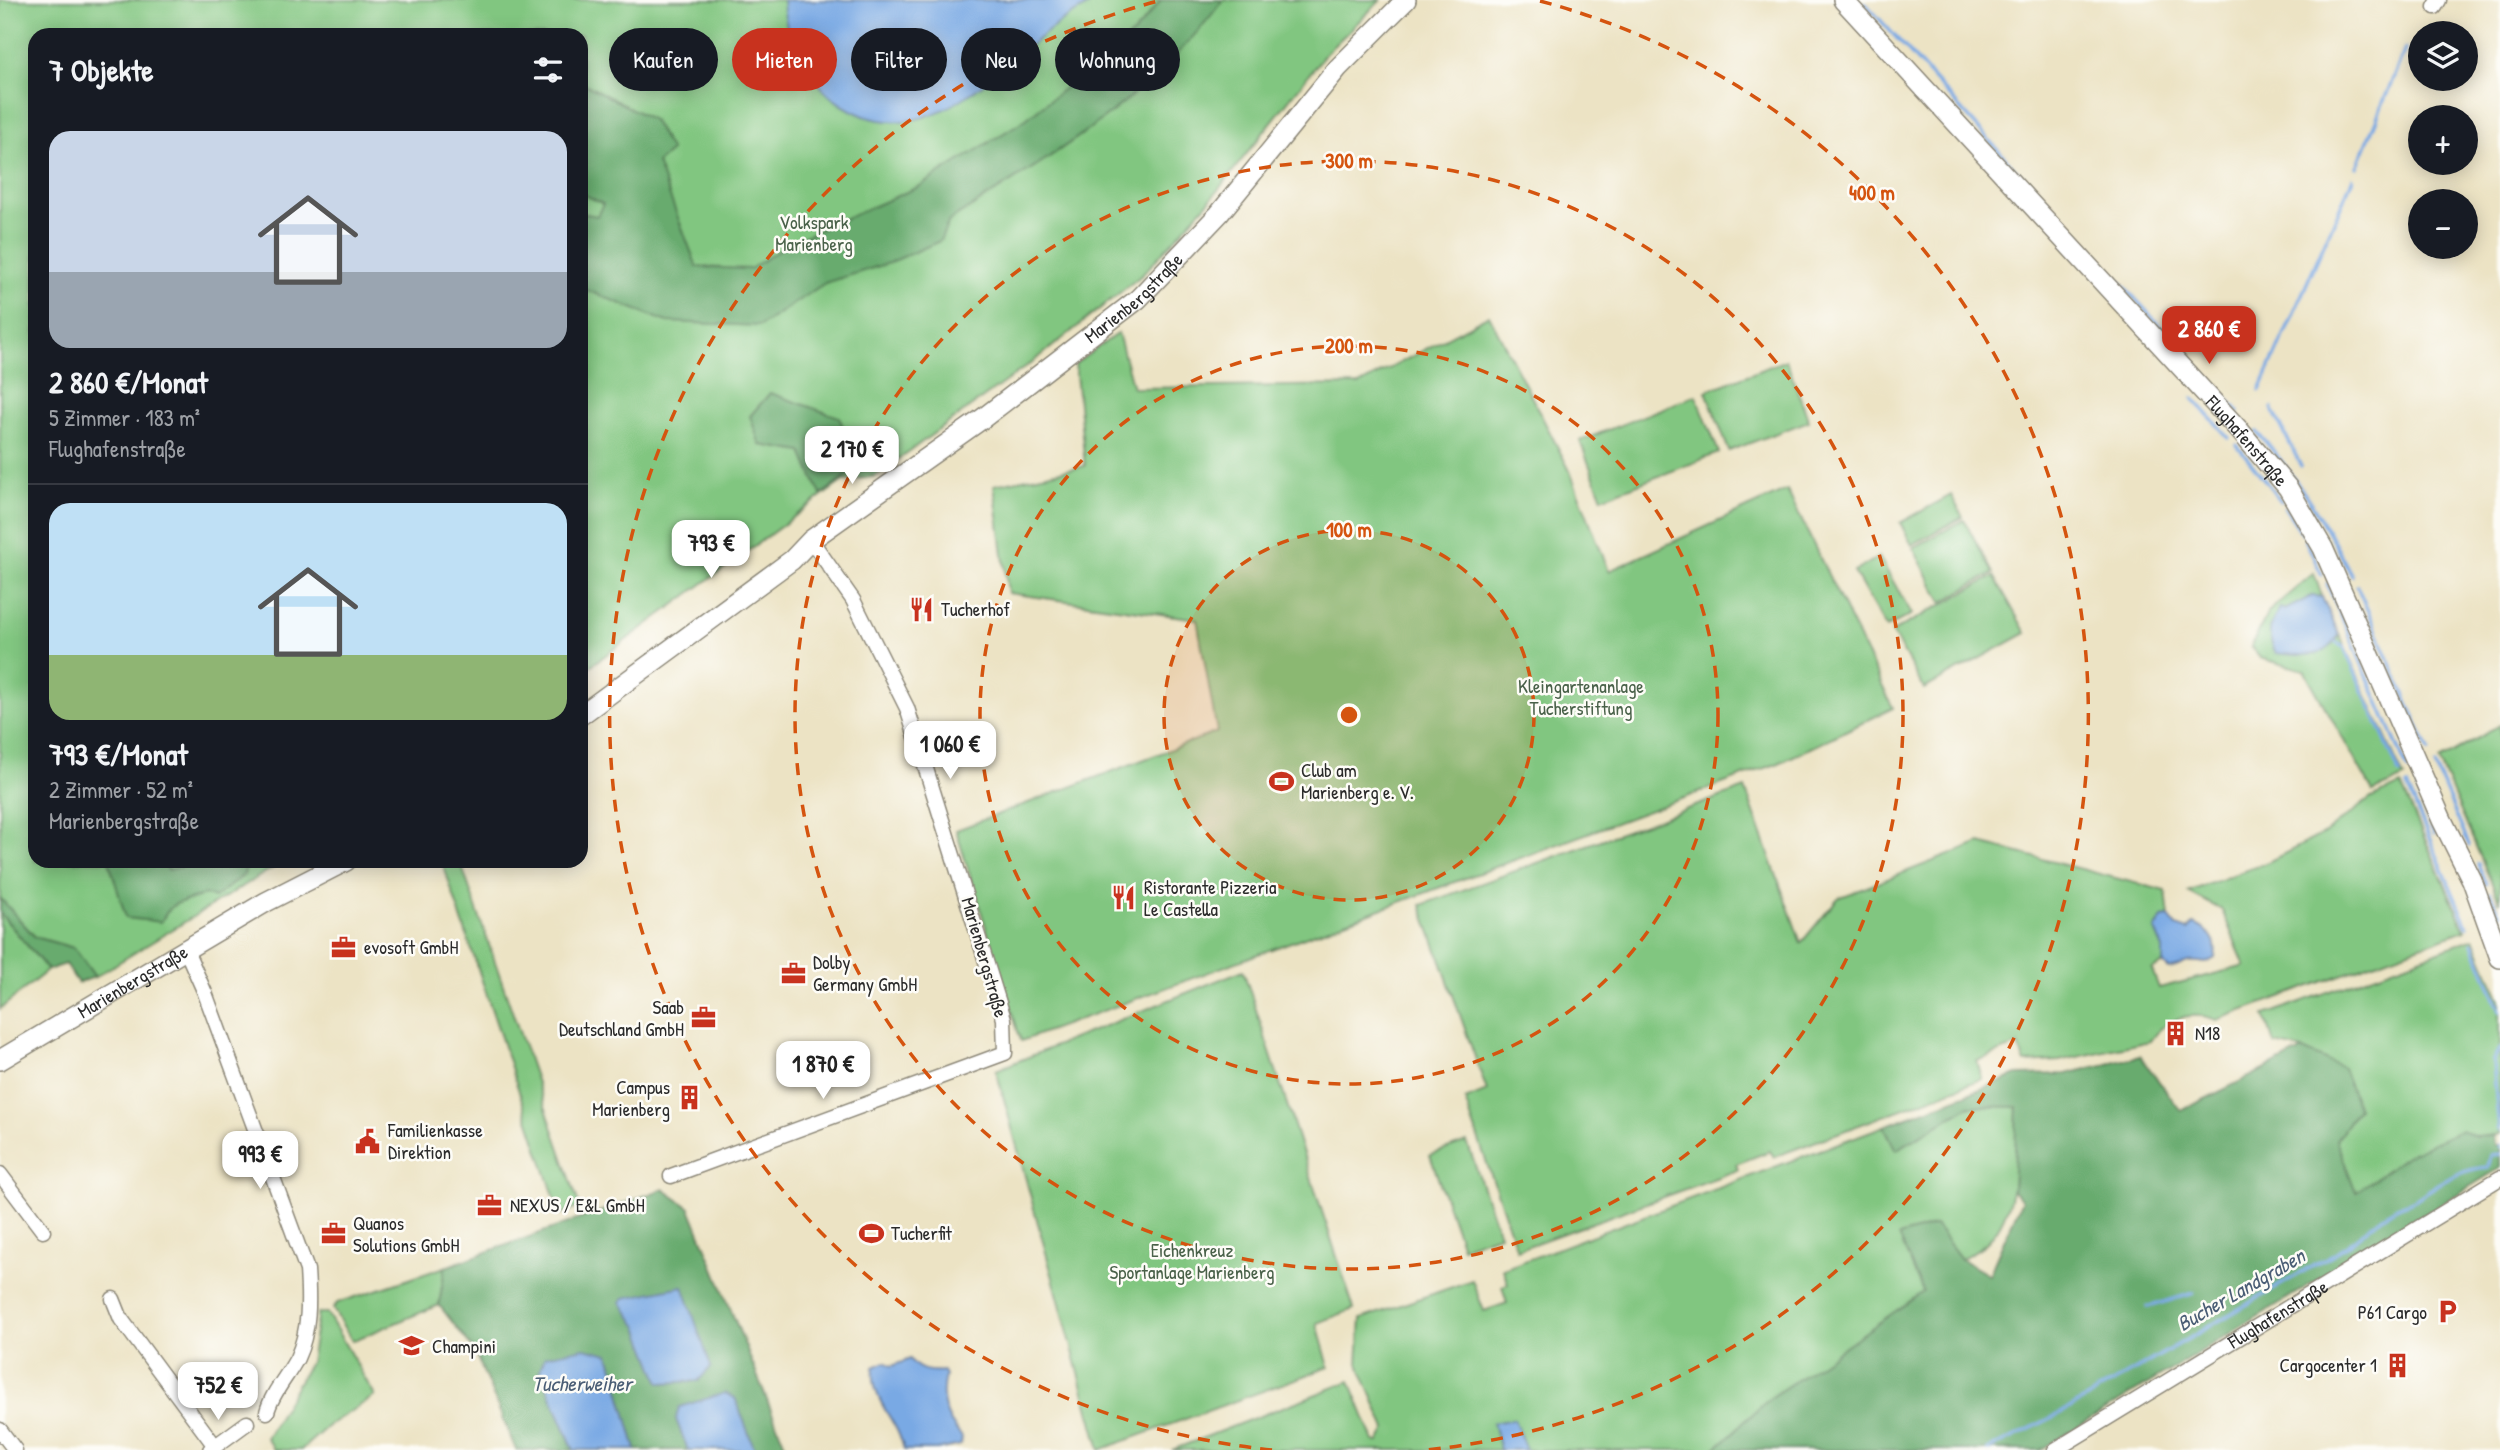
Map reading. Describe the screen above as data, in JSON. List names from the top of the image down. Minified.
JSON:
{"streets":{"main road":["Marienbergstraße","Flughafenstraße"]},"water":["Bucher Landgraben","Tucherweiher"],"parks":["Volkspark Marienberg","Kleingartenanlage Tucherstiftung","Eichenkreuz Sportanlage Marienberg"],"places":{"restaurant":["Tucherhof","Ristorante Pizzeria Le Castella"],"sports":["Club am Marienberg e. V.","Tucherfit"],"office":["evosoft GmbH","Dolby Germany GmbH","Saab Deutschland GmbH","NEXUS / E&L GmbH","Quanos Solutions GmbH"],"building":["N18","Campus Marienberg","Cargocenter 1"],"public building":["Familienkasse Direktion"],"parking":["P61 Cargo"],"school or university":["Champini"]},"page":{"map_buttons":["+","−"],"chip":["Kaufen","Mieten","Filter","Neu","Wohnung"],"heading":"7 Objekte","list":[{"name":"2 860 €/Monat","note":"5 Zimmer · 183 m² · Flughafenstraße"},{"name":"793 €/Monat","note":"2 Zimmer · 52 m² · Marienbergstraße"}],"price":["2 860 €","2 170 €","793 €","1 060 €","1 870 €","993 €","752 €"]},"rings":["300 m","400 m","200 m","100 m"]}
